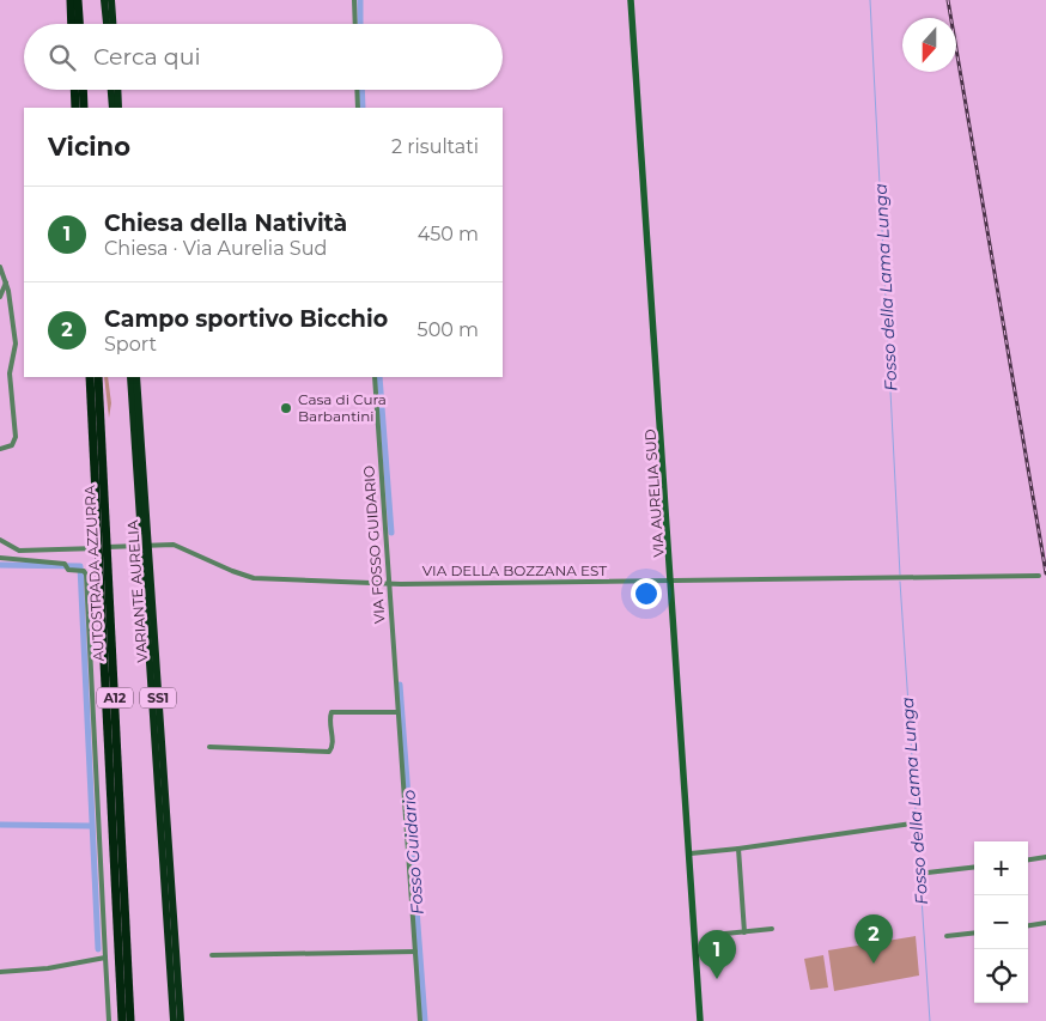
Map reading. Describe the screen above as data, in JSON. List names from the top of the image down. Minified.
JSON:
{"streets":{"highway":["AUTOSTRADA AZZURRA","VARIANTE AURELIA","A12","SS1"],"main road":["VIA AURELIA SUD"],"street":["VIA FOSSO GUIDARIO","VIA DELLA BOZZANA EST"]},"crossings":[["VIA AURELIA SUD","VIA DELLA BOZZANA EST"],["VIA FOSSO GUIDARIO","VIA DELLA BOZZANA EST"]],"water":["Fosso della Lama Lunga","Fosso Guidario"],"places":["Casa di Cura Barbantini"],"north":"bottom","page":{"search":"Cerca qui","heading":["Vicino","2 risultati"],"list":[{"mark":"1","name":"Chiesa della Natività","note":"Chiesa · Via Aurelia Sud","value":"450 m"},{"mark":"2","name":"Campo sportivo Bicchio","note":"Sport","value":"500 m"}],"map_buttons":["+","−"],"pins":["2","1"]}}
